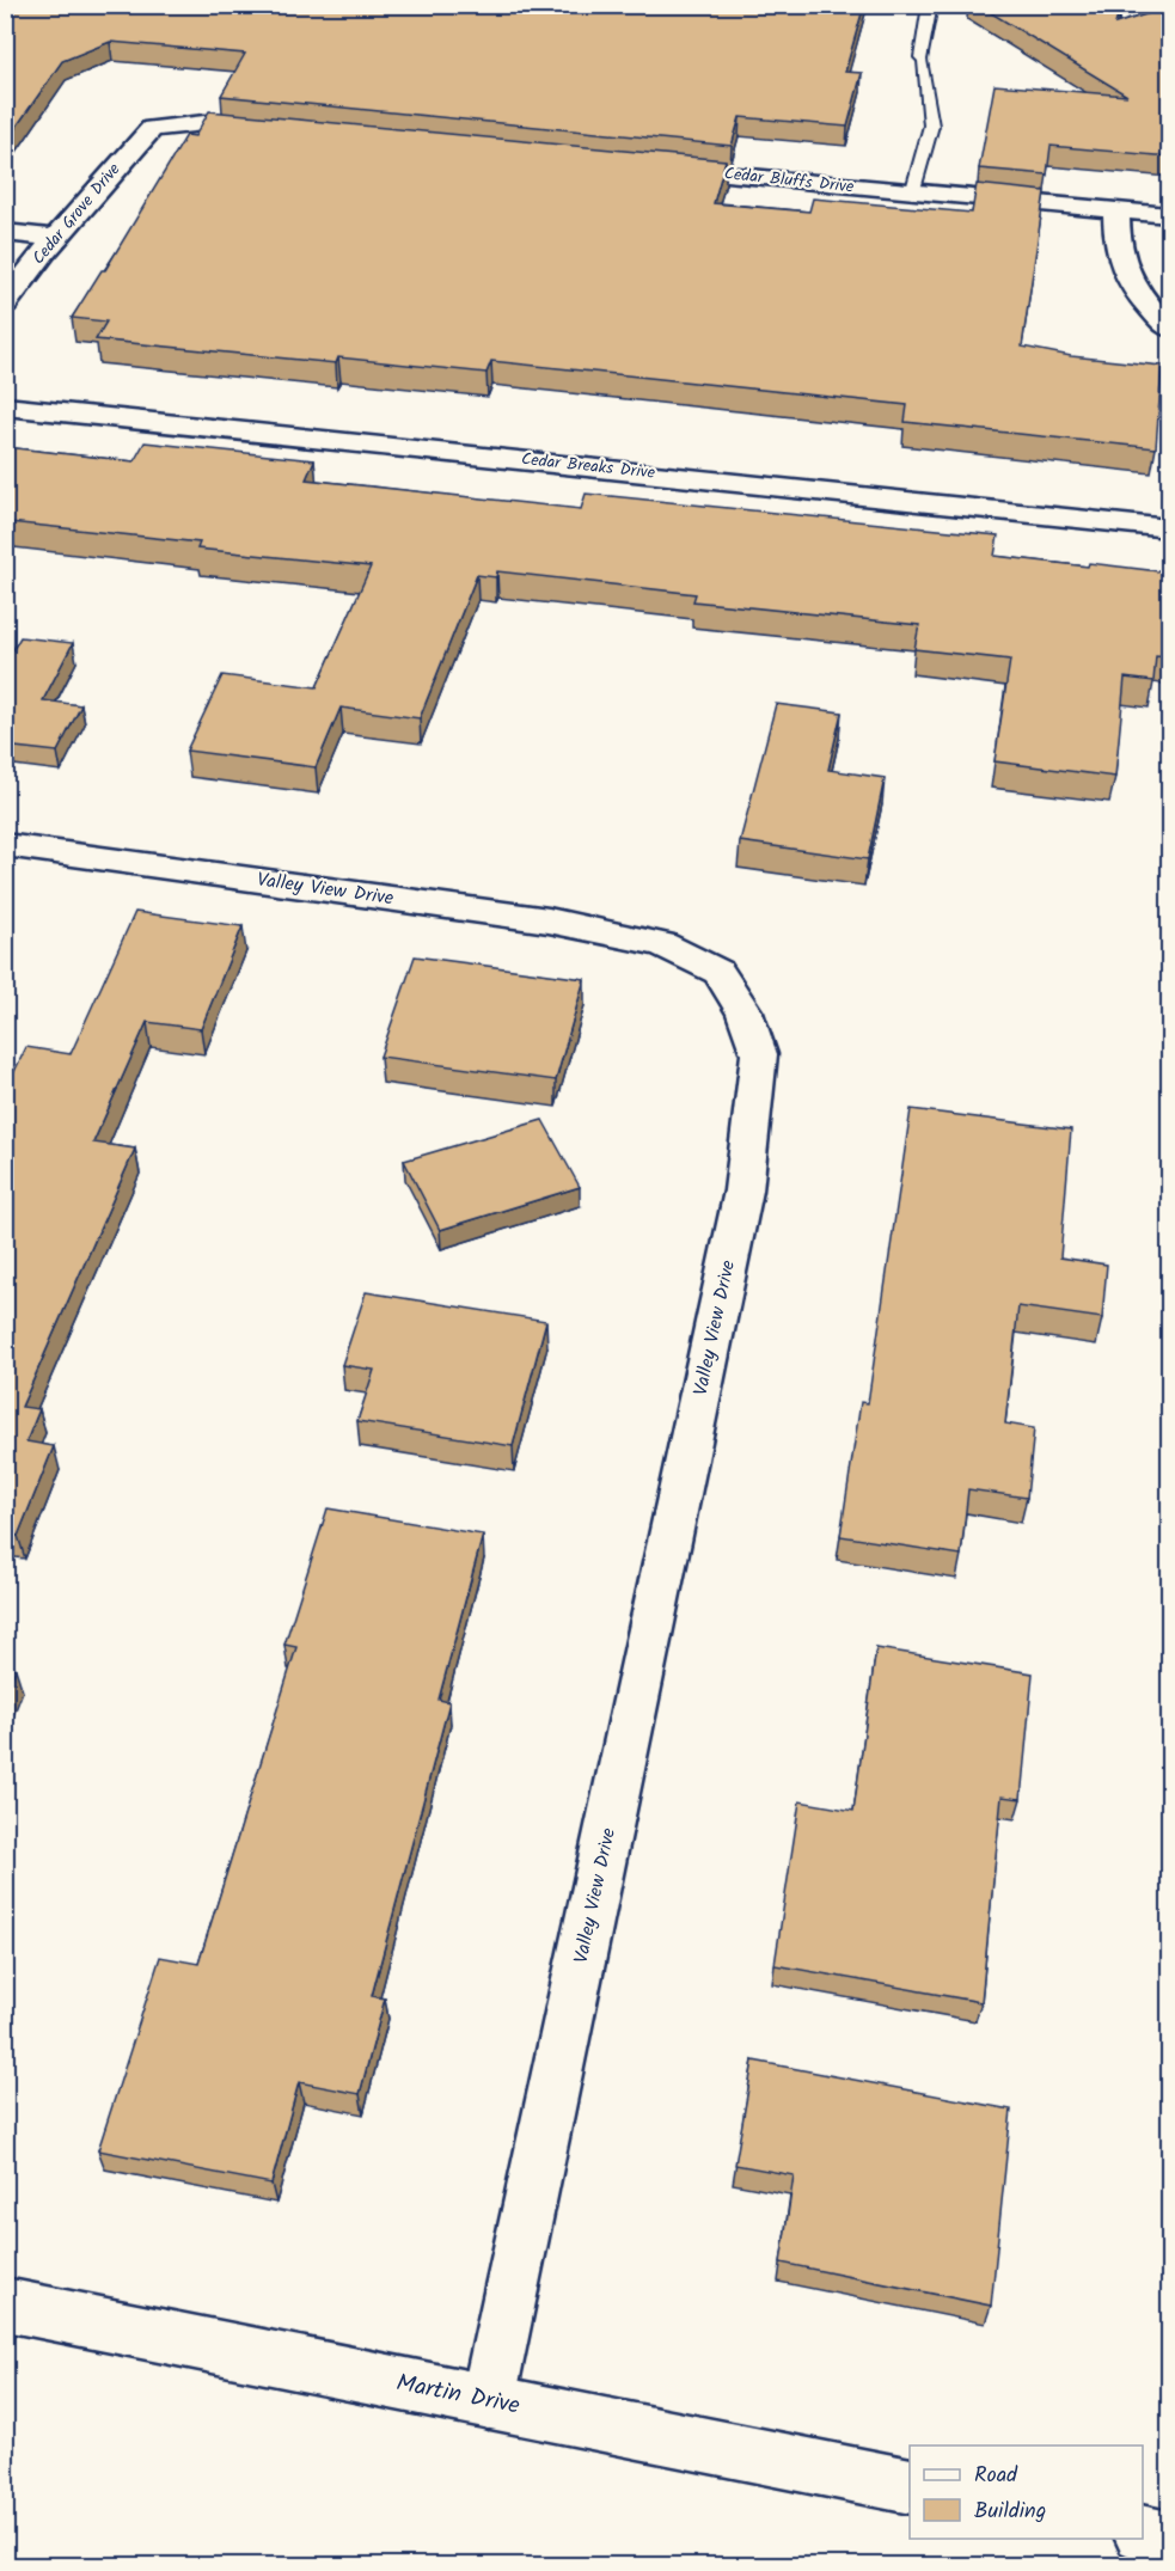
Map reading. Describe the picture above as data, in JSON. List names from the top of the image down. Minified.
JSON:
{"streets":{"street":["Cedar Bluffs Drive","Cedar Grove Drive","Cedar Breaks Drive","Valley View Drive","Martin Drive"]},"crossings":[["Valley View Drive","Martin Drive"]],"legend":["Road","Building"]}
